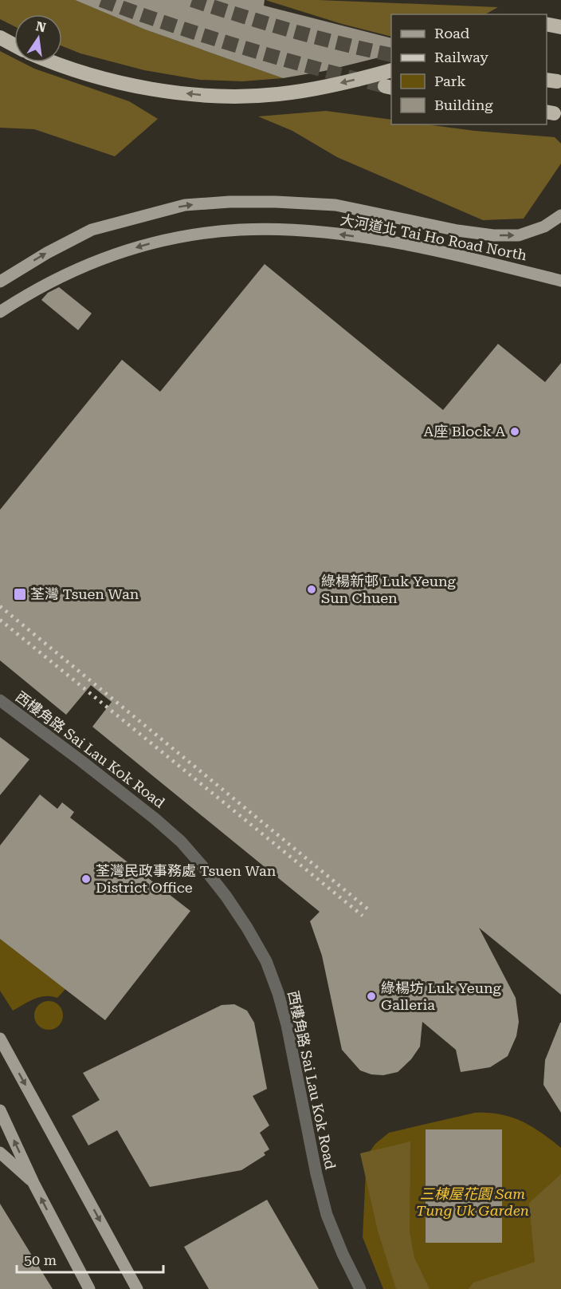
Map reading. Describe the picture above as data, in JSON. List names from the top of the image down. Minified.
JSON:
{"streets":{"main road":["大河道北 Tai Ho Road North"],"street":["西樓角路 Sai Lau Kok Road"]},"parks":["三棟屋花園 Sam Tung Uk Garden"],"places":{"other":["A座 Block A","綠楊新邨 Luk Yeung Sun Chuen","荃灣民政事務處 Tsuen Wan District Office","綠楊坊 Luk Yeung Galleria"],"transit":["荃灣 Tsuen Wan"]},"legend":["Road","Railway","Park","Building"],"scale_bar":"50 m","north":"top"}
